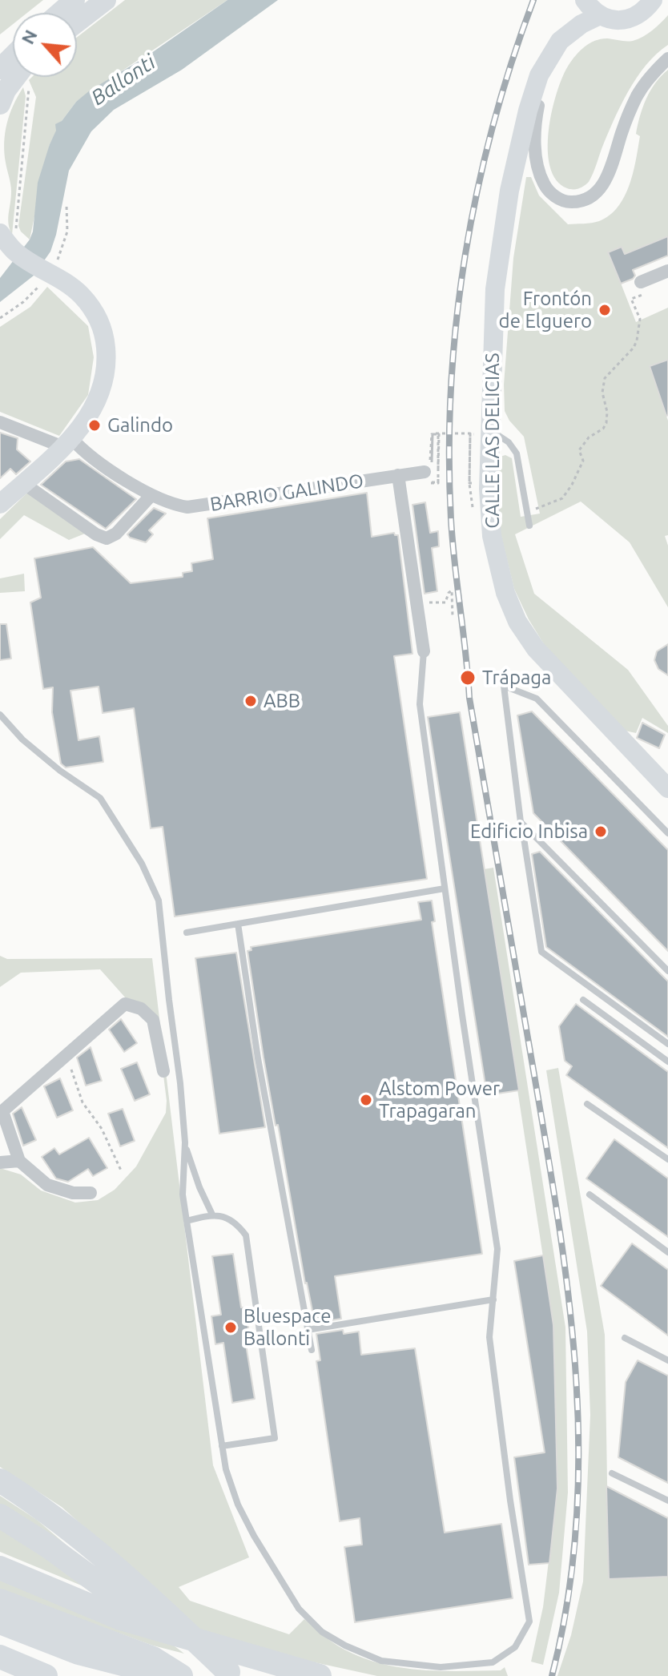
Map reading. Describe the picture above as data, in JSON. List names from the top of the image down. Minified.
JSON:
{"streets":{"street":["CALLE LAS DELICIAS","BARRIO GALINDO"]},"water":["Ballonti"],"places":["Frontón de Elguero","Galindo","Trápaga","ABB","Edificio Inbisa","Alstom Power Trapagaran","Bluespace Ballonti"],"north":"top left"}
